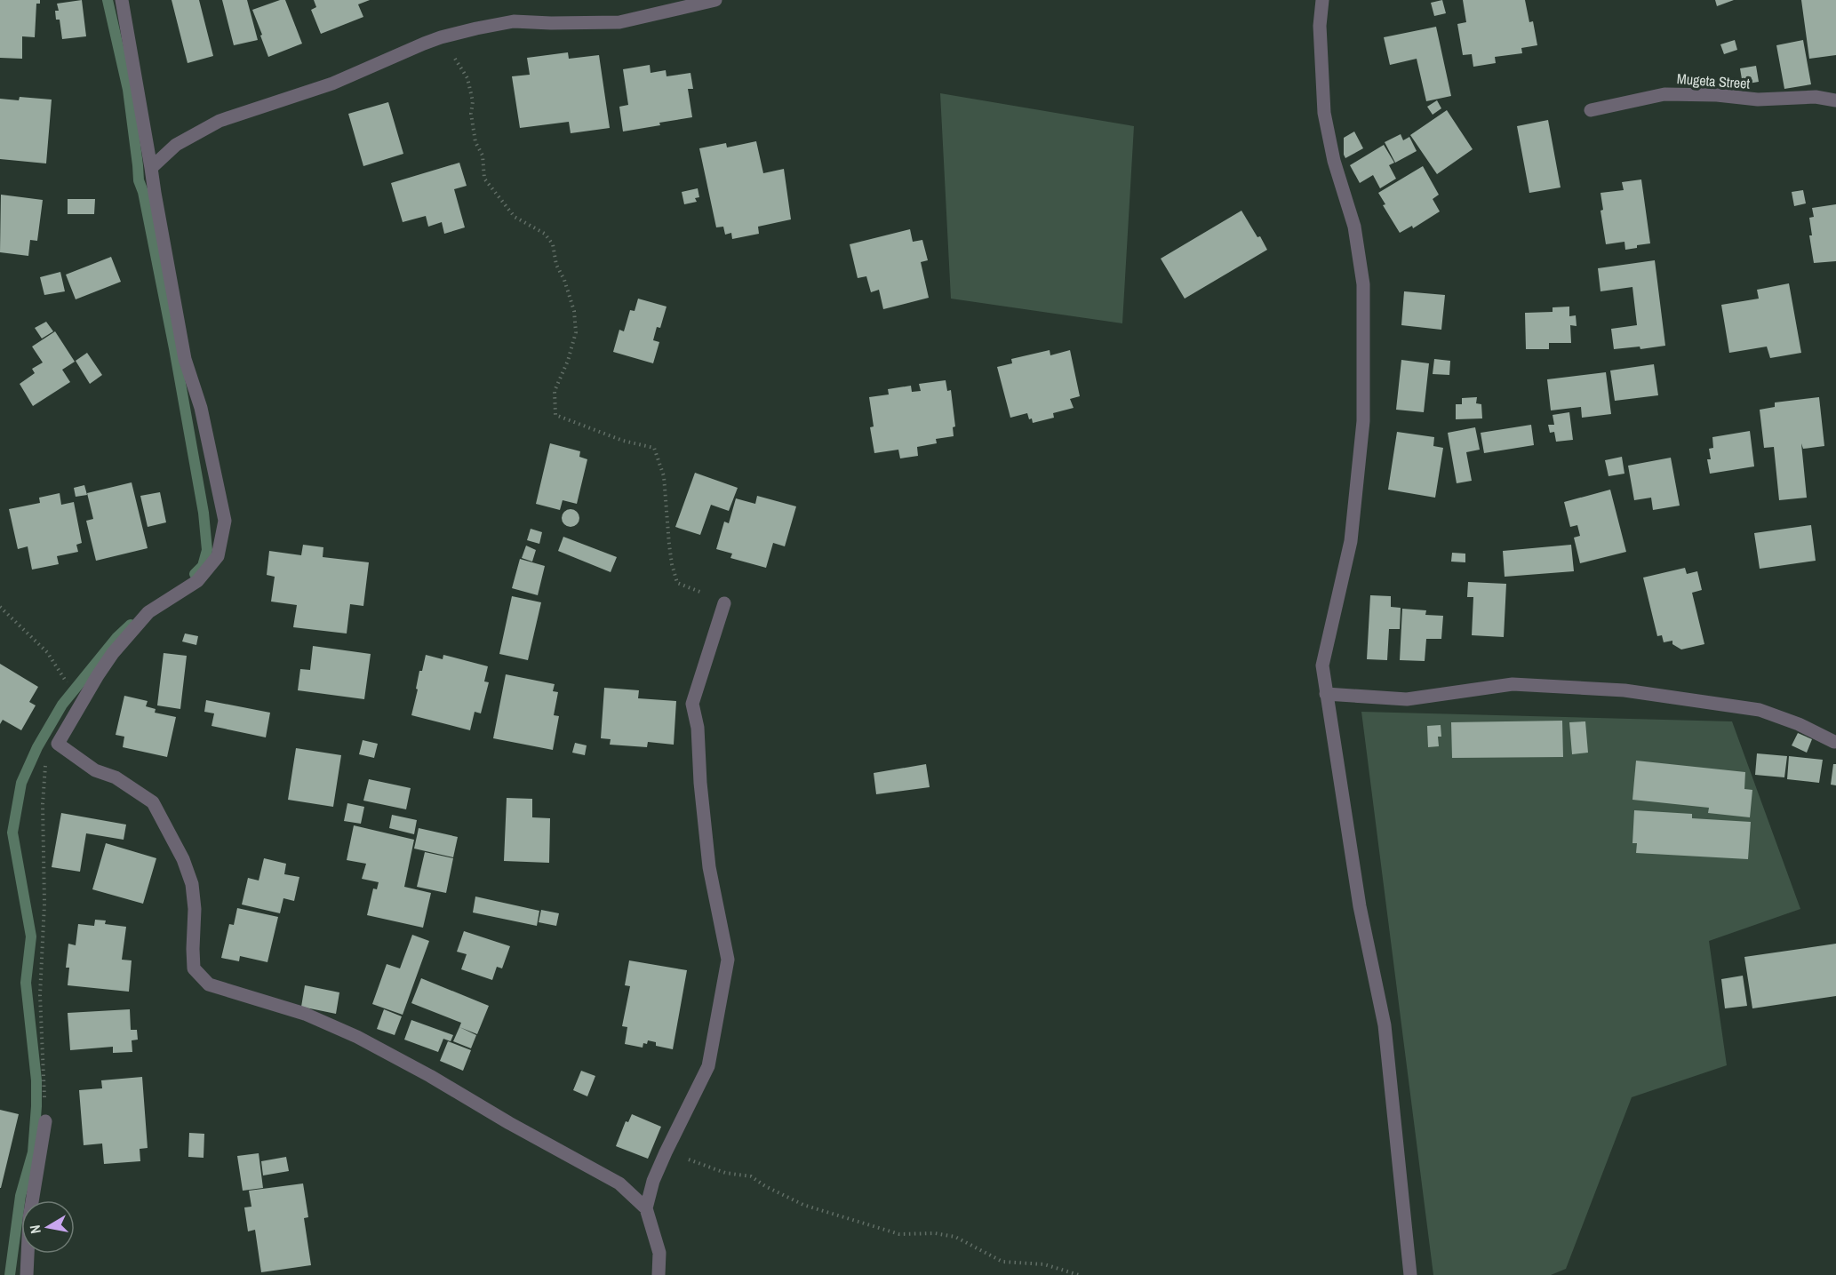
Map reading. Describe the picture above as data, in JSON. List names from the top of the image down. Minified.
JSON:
{"streets":{"street":["Mugeta Street"]},"north":"left"}
